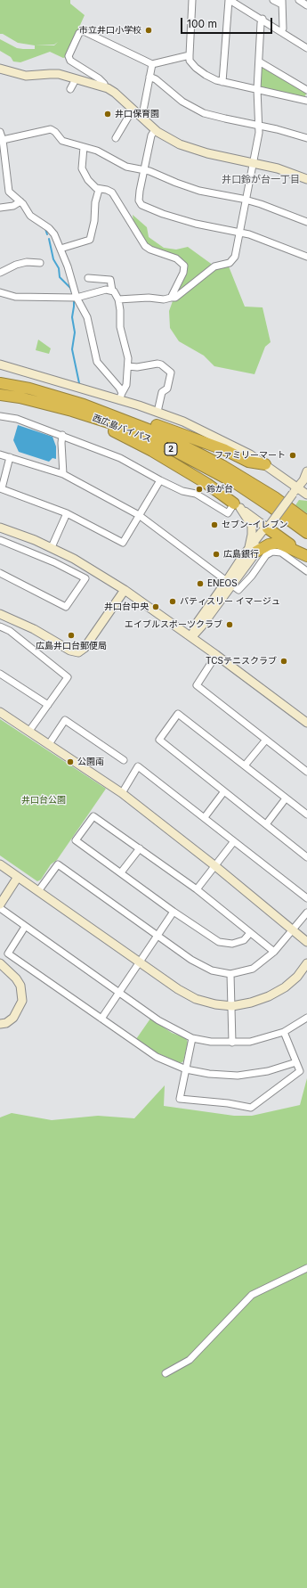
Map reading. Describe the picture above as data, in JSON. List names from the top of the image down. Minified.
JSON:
{"streets":{"highway":["西広島バイパス","2"]},"districts":["井口鈴が台一丁目"],"parks":["井口台公園"],"places":["市立井口小学校","井口保育園","ファミリーマート","鈴が台","セブン-イレブン","広島銀行","ENEOS","パティスリー イマージュ","井口台中央","エイブルスポーツクラブ","広島井口台郵便局","TCSテニスクラブ","公園南"],"scale_bar":"100 m"}
